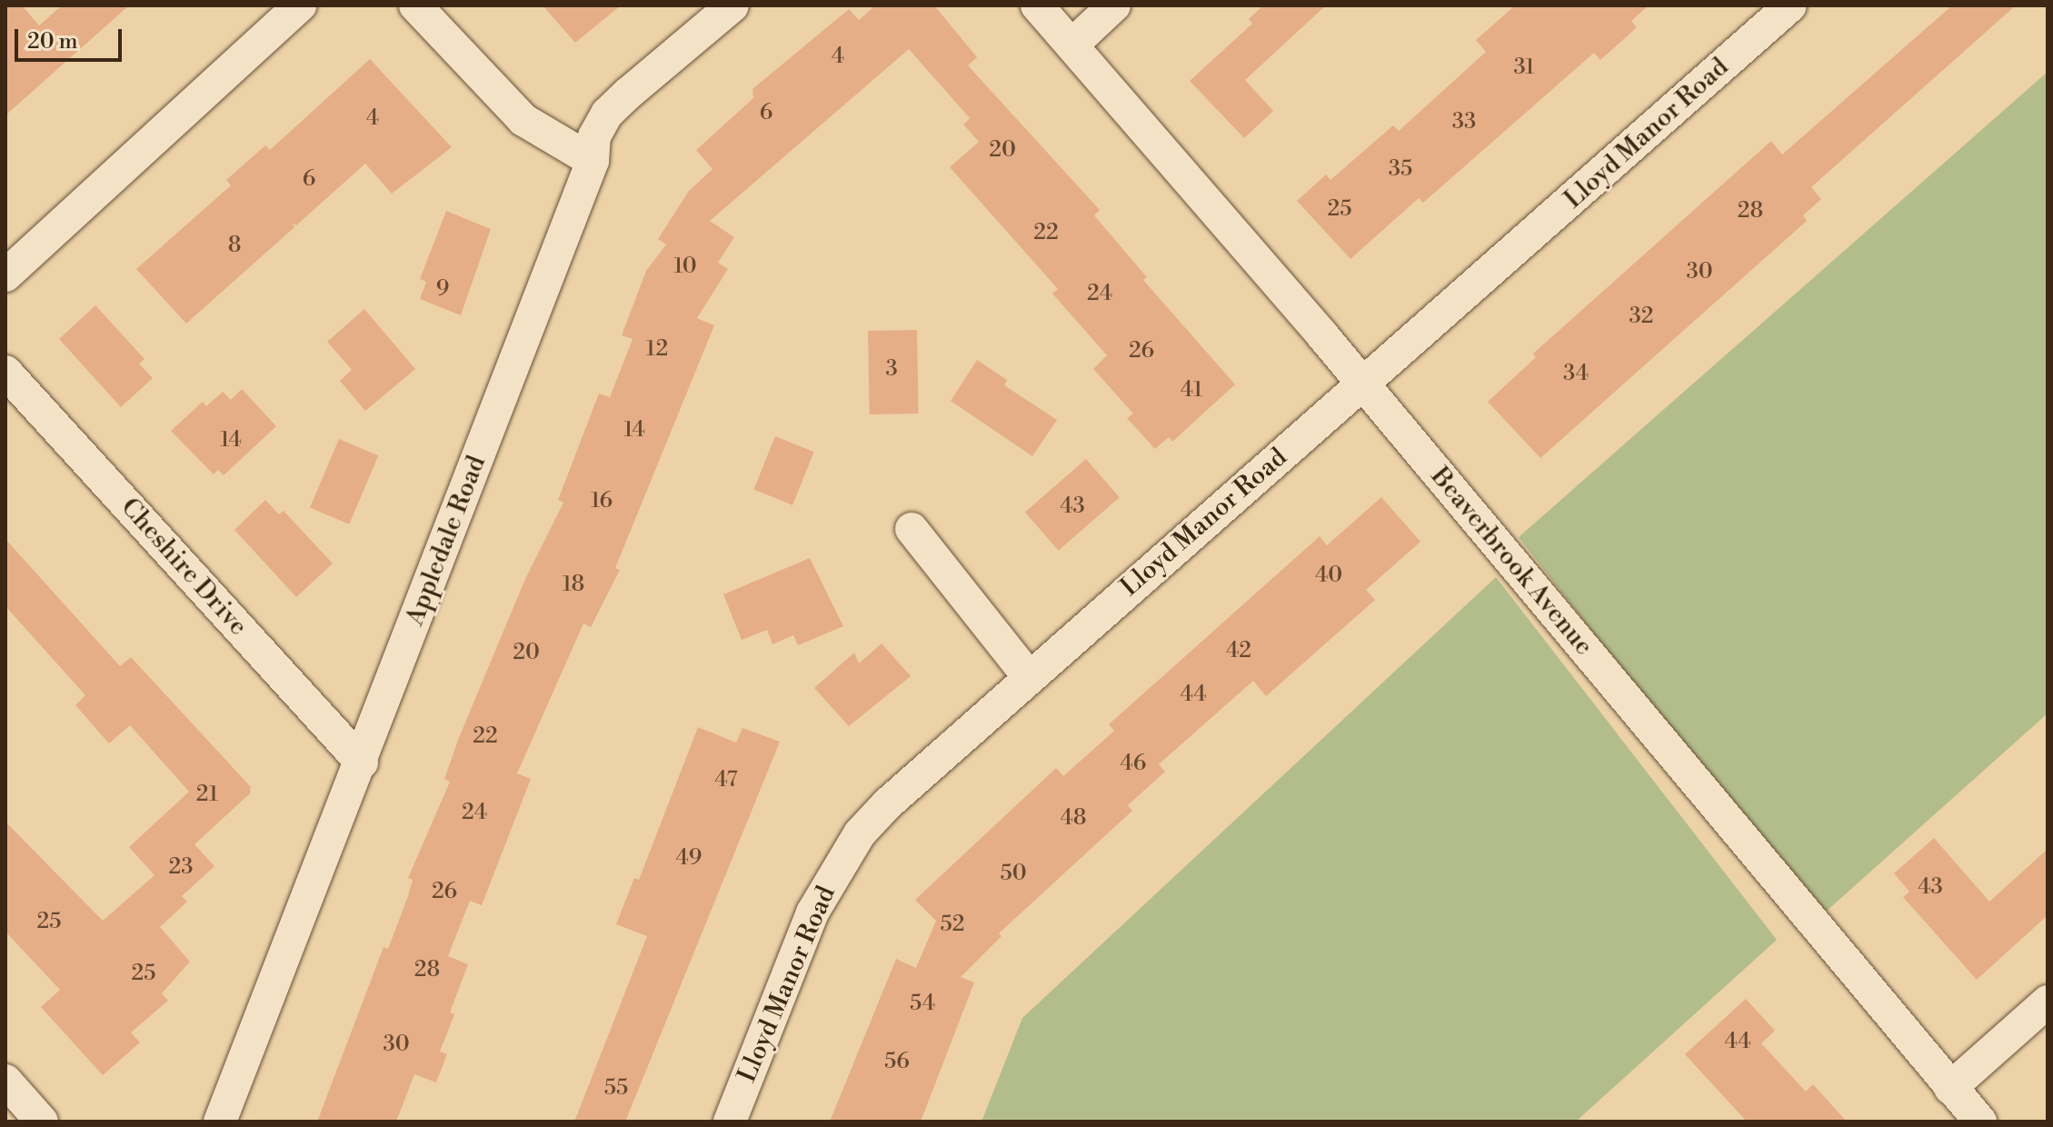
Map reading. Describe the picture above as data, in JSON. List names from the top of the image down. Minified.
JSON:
{"streets":{"street":["Lloyd Manor Road","Appledale Road","Beaverbrook Avenue","Cheshire Drive"]},"crossings":[["Lloyd Manor Road","Beaverbrook Avenue"],["Appledale Road","Cheshire Drive"]],"house_numbers":["4","31","6","4","33","20","35","6","25","28","22","8","10","30","9","24","32","12","26","3","34","41","14","14","16","43","40","18","42","20","44","22","46","47","21","24","48","49","23","50","43","26","25","52","28","25","54","44","30","56","55"],"scale_bar":"20 m"}
